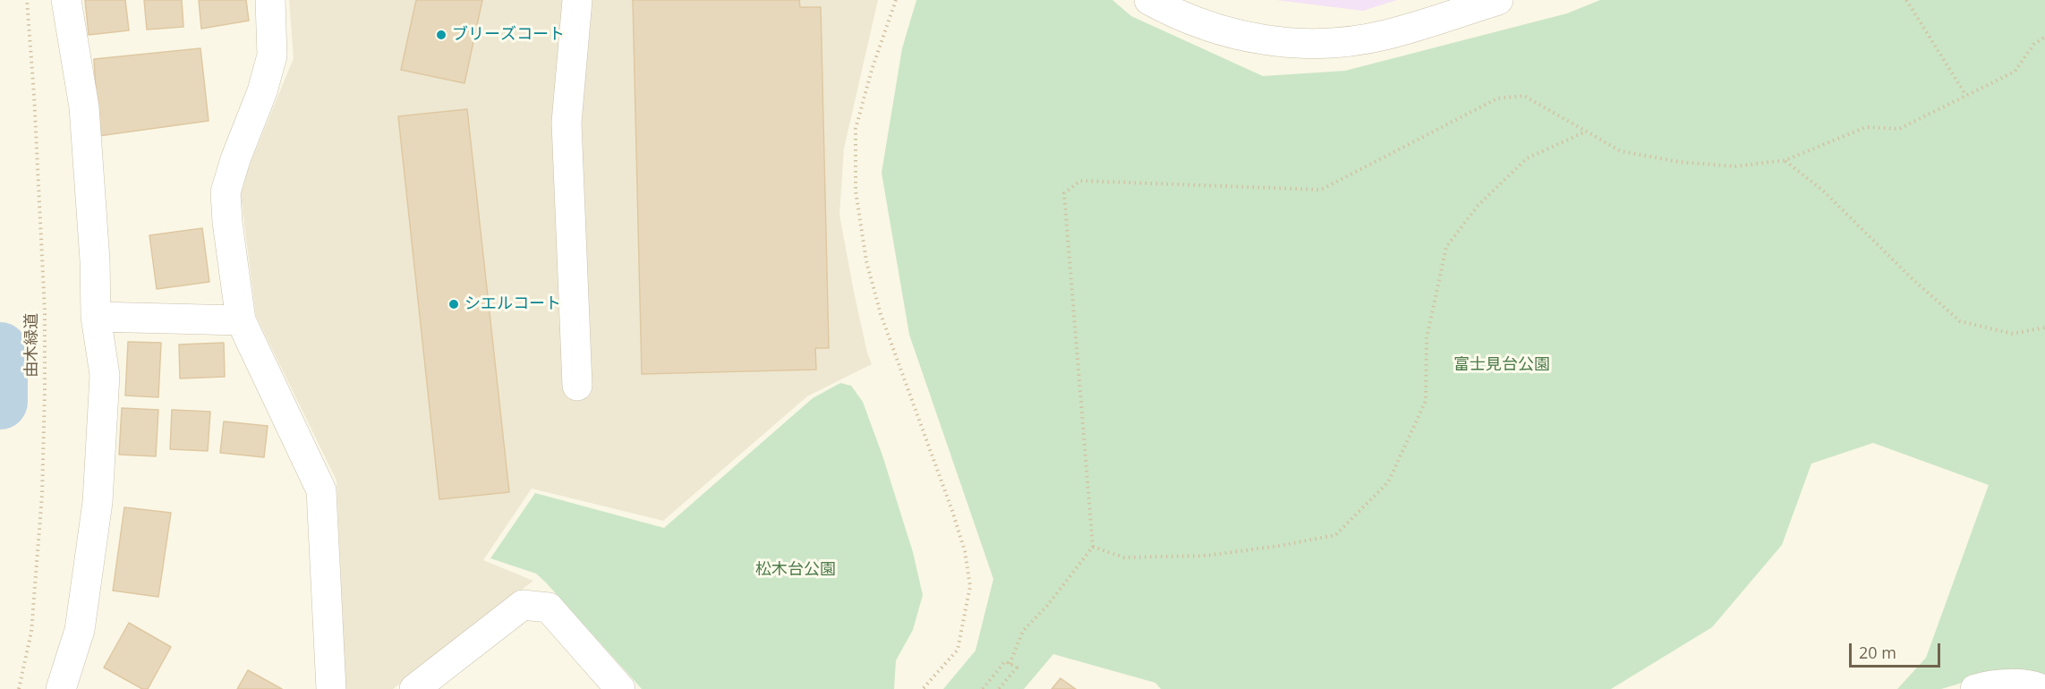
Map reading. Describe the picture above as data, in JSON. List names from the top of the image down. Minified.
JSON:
{"streets":{"path":["由木緑道"]},"parks":["富士見台公園","松木台公園"],"places":["ブリーズコート","シエルコート"],"scale_bar":"20 m"}
